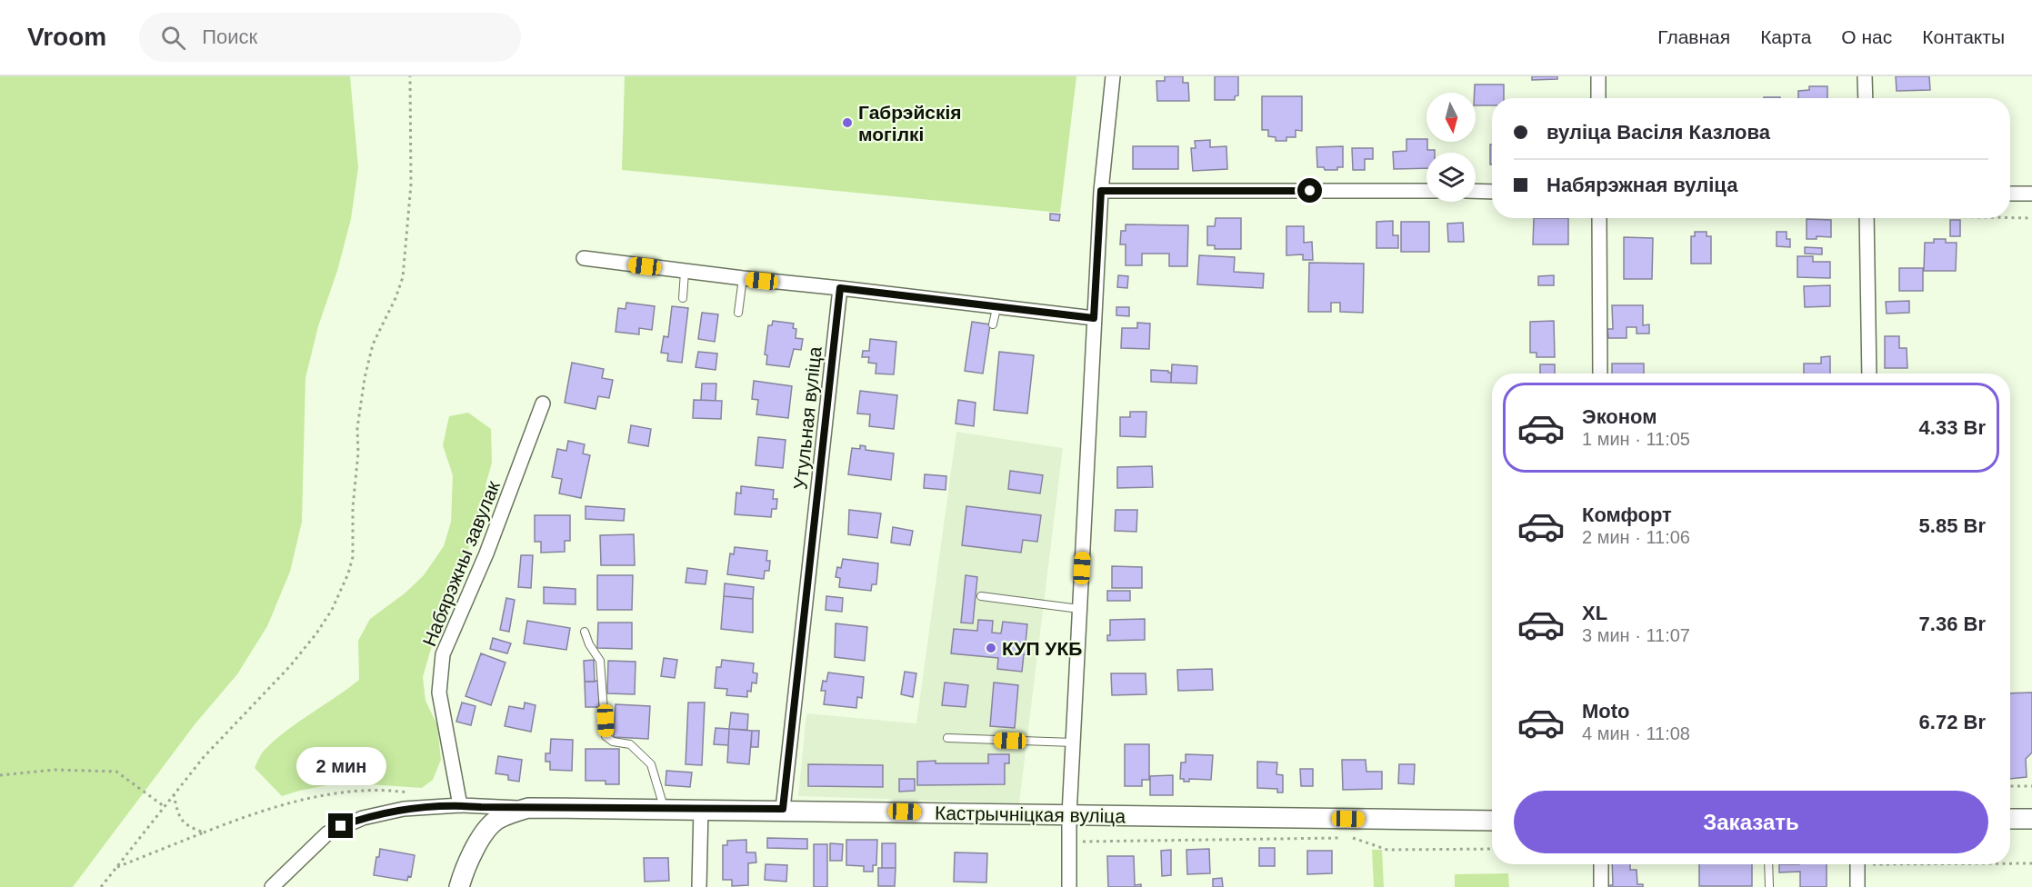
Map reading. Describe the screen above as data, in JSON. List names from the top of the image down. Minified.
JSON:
{"streets":{"main road":["Кастрычніцкая вуліца"],"street":["Утульная вуліца","Набярэжны завулак"]},"crossings":[["Утульная вуліца","Кастрычніцкая вуліца"]],"places":["Габрэйскія могілкі","КУП УКБ"],"north":"bottom","page":{"header":"Vroom","search":"Поиск","nav":["Главная","Карта","О нас","Контакты"],"banner":["вуліца Васіля Казлова","Набярэжная вуліца"],"list":[{"name":"Эконом","note":"1 мин · 11:05","value":"4.33 Br"},{"name":"Комфорт","note":"2 мин · 11:06","value":"5.85 Br"},{"name":"XL","note":"3 мин · 11:07","value":"7.36 Br"},{"name":"Moto","note":"4 мин · 11:08","value":"6.72 Br"}],"bubble":"2 мин","buttons":"Заказать"}}
